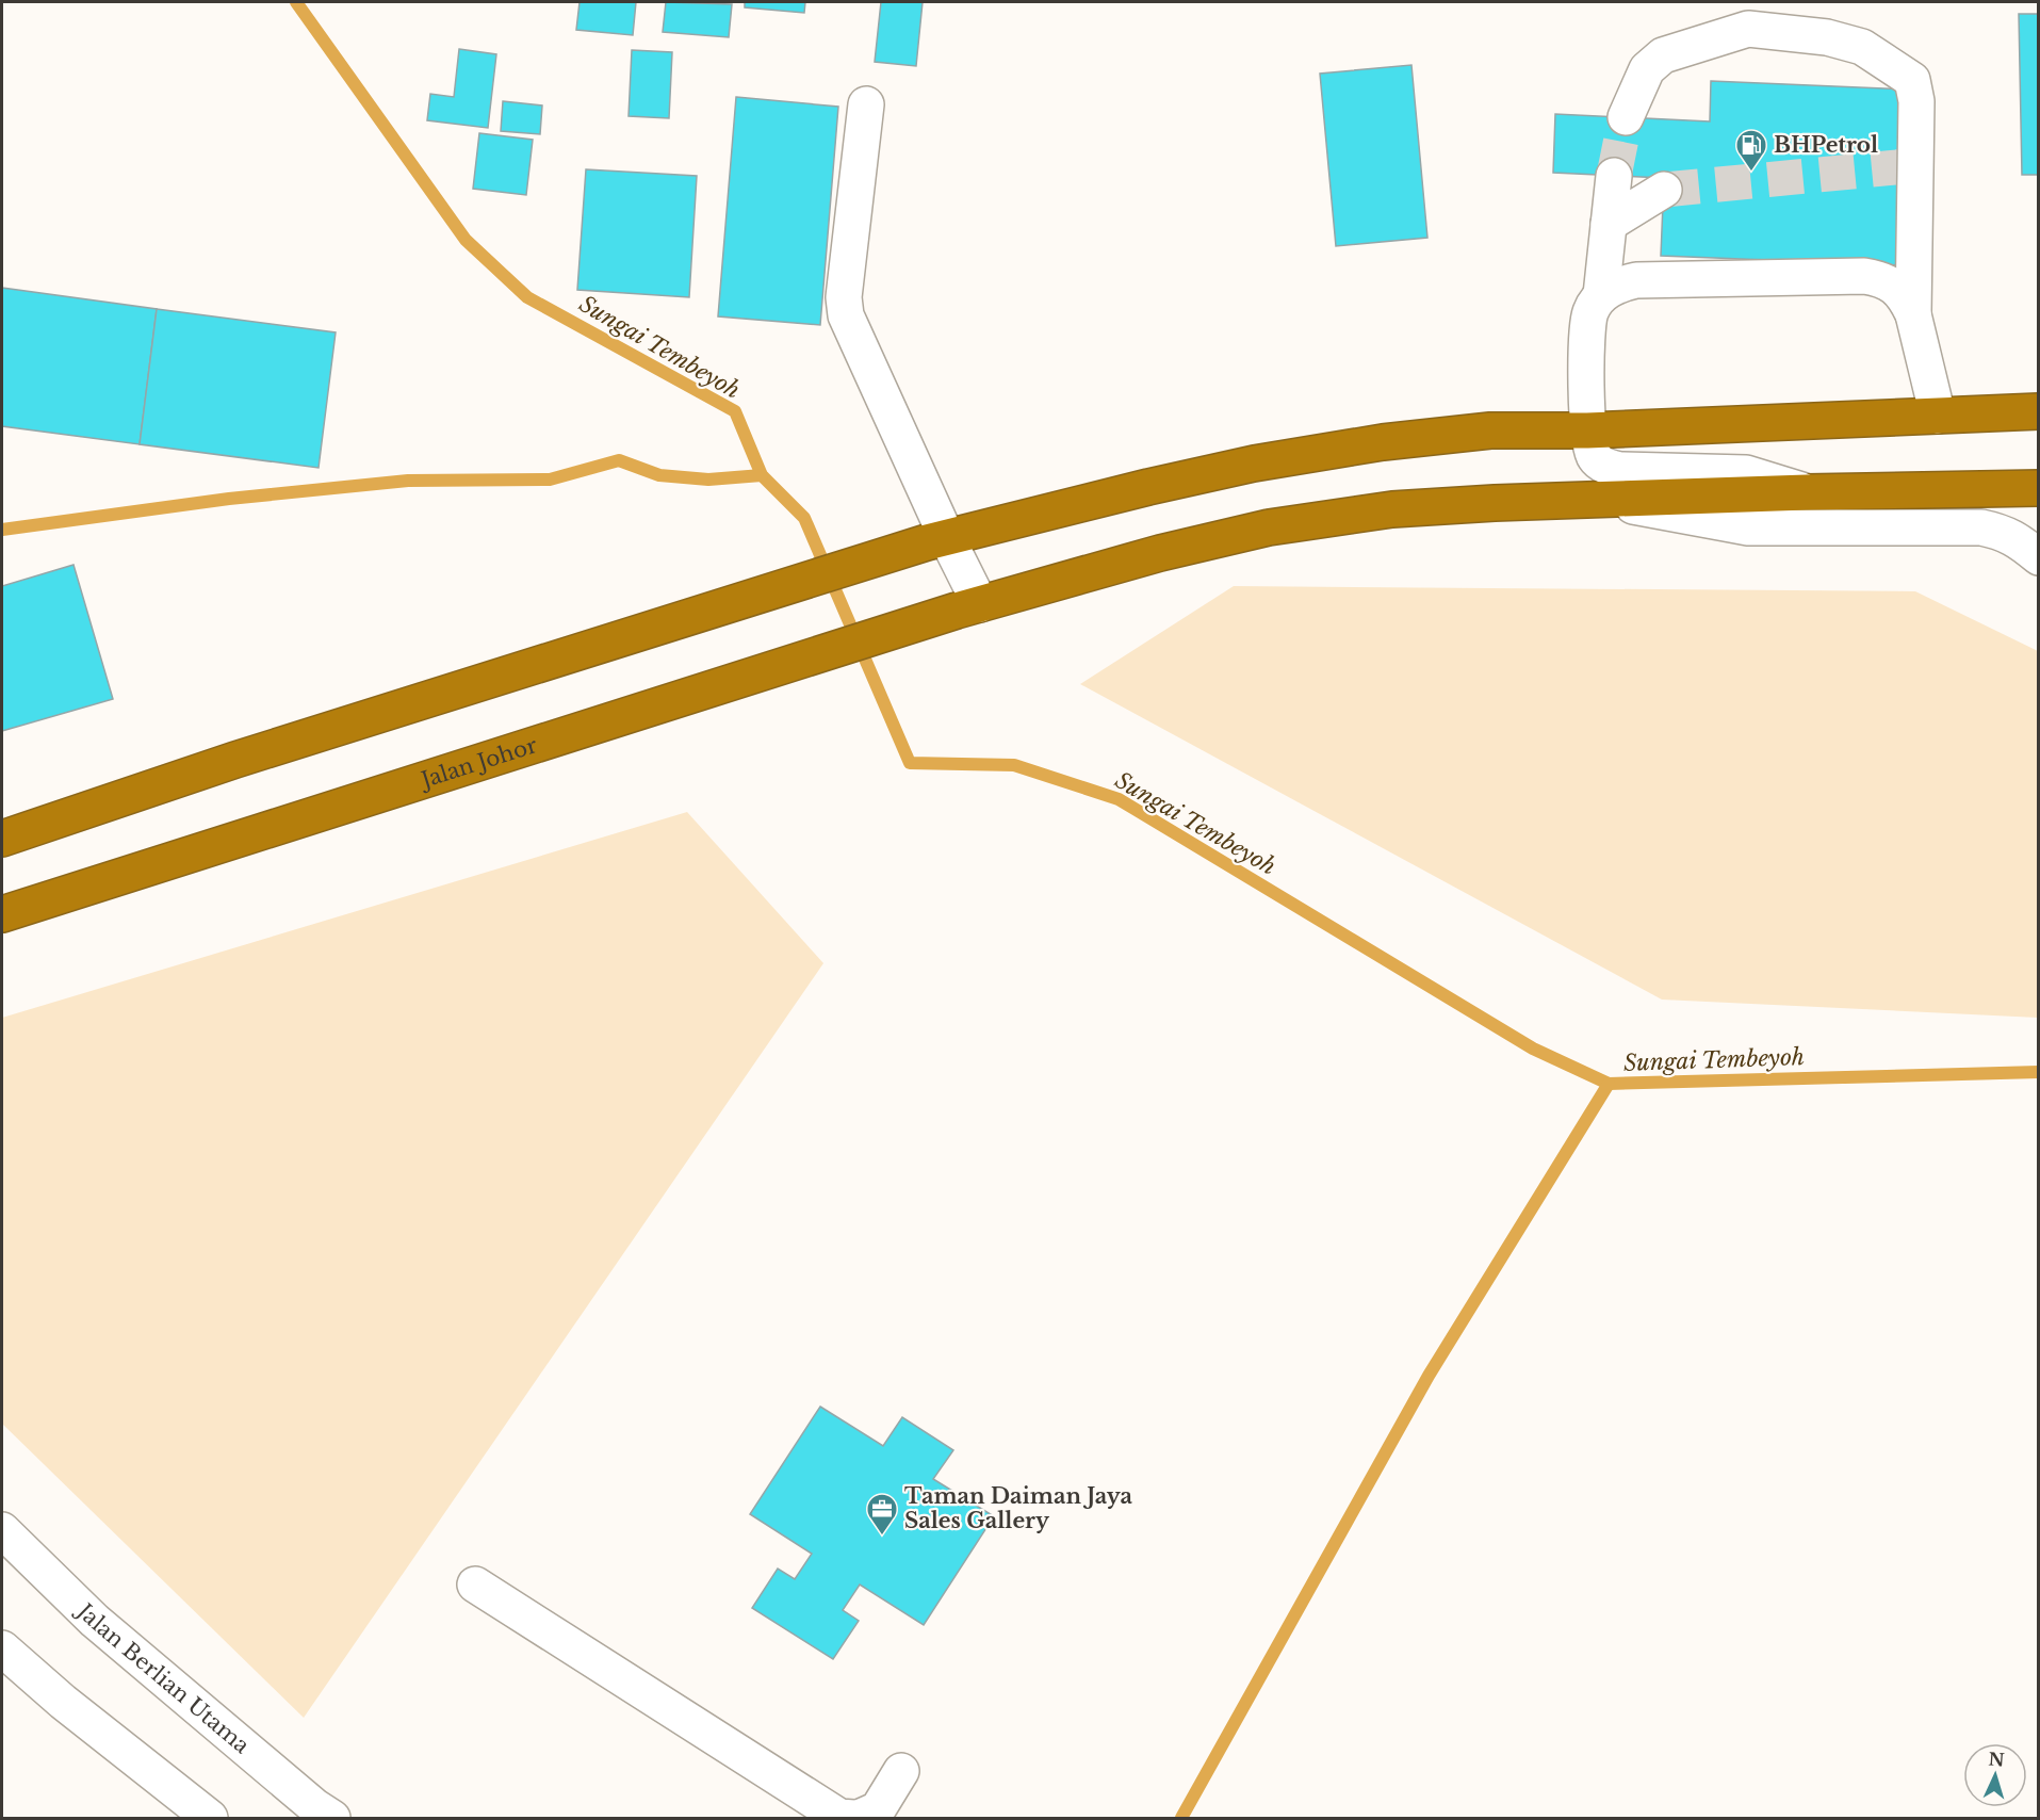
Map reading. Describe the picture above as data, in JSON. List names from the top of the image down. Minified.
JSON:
{"streets":{"highway":["Jalan Johor"],"street":["Jalan Berlian Utama"]},"water":["Sungai Tembeyoh"],"places":{"fuel station":["BHPetrol"],"office":["Taman Daiman Jaya Sales Gallery"]},"north":"top"}
